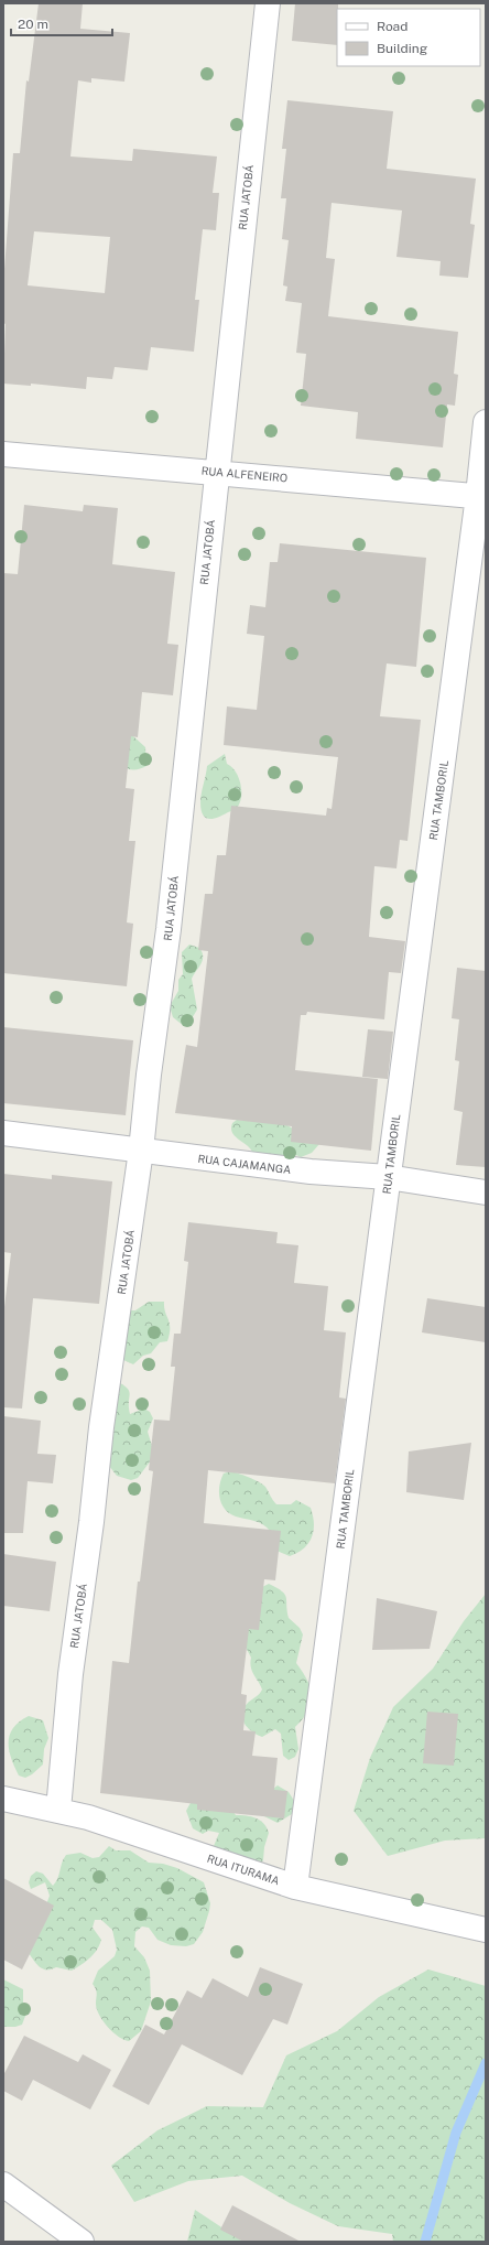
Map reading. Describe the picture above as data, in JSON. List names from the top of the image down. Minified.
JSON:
{"streets":{"street":["RUA JATOBÁ","RUA ALFENEIRO","RUA TAMBORIL","RUA CAJAMANGA","RUA ITURAMA"]},"crossings":[["RUA JATOBÁ","RUA ALFENEIRO"],["RUA JATOBÁ","RUA CAJAMANGA"],["RUA JATOBÁ","RUA ITURAMA"],["RUA ALFENEIRO","RUA TAMBORIL"],["RUA TAMBORIL","RUA CAJAMANGA"],["RUA TAMBORIL","RUA ITURAMA"]],"legend":["Road","Building"],"scale_bar":"20 m"}
